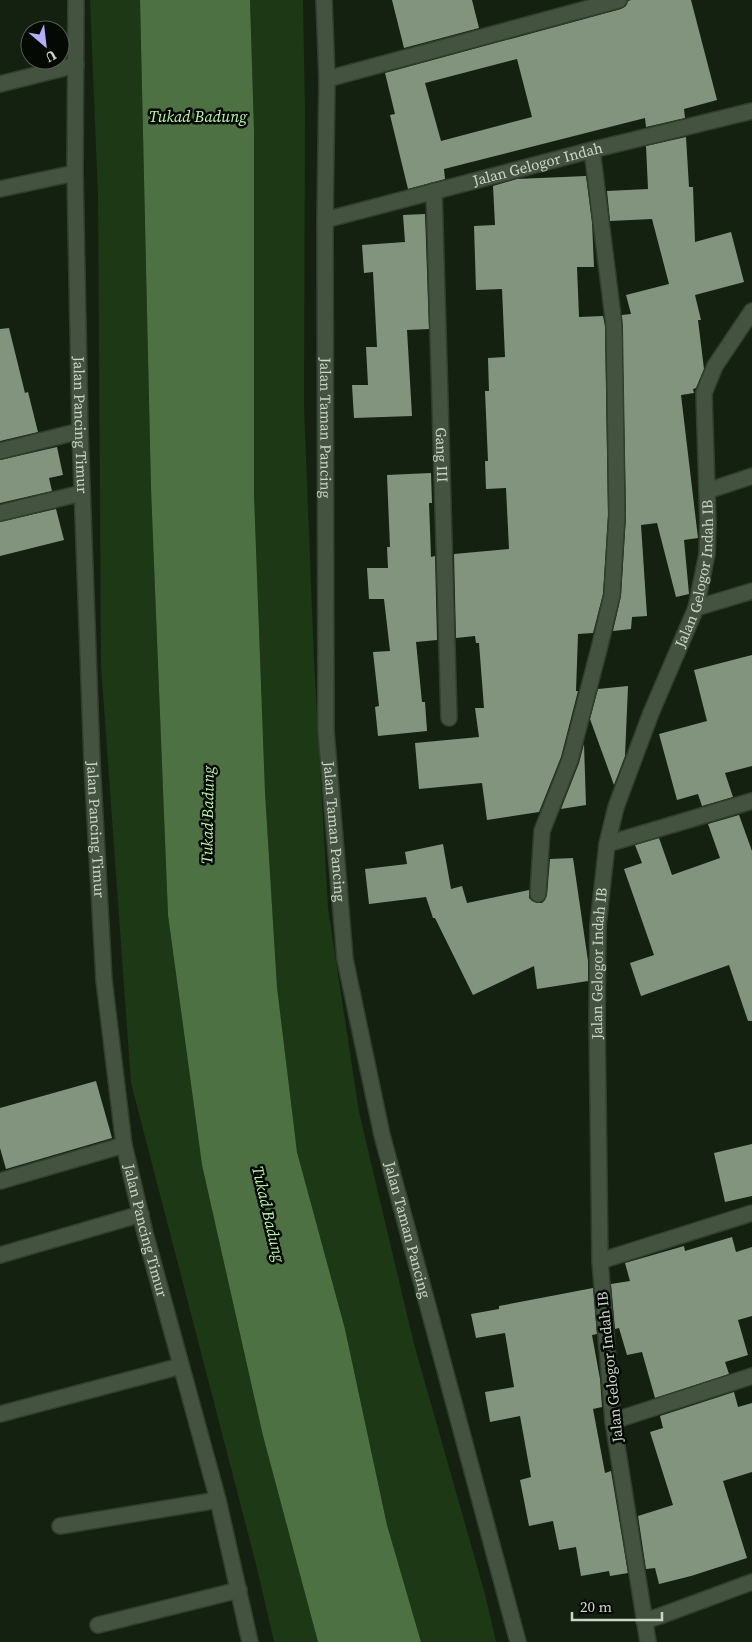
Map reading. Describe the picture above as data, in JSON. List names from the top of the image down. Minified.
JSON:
{"streets":{"street":["Jalan Gelogor Indah","Jalan Pancing Timur","Jalan Taman Pancing","Gang III","Jalan Gelogor Indah IB"]},"crossings":[["Jalan Gelogor Indah","Jalan Taman Pancing"],["Jalan Gelogor Indah","Gang III"]],"water":["Tukad Badung"],"scale_bar":"20 m","north":"bottom right"}
